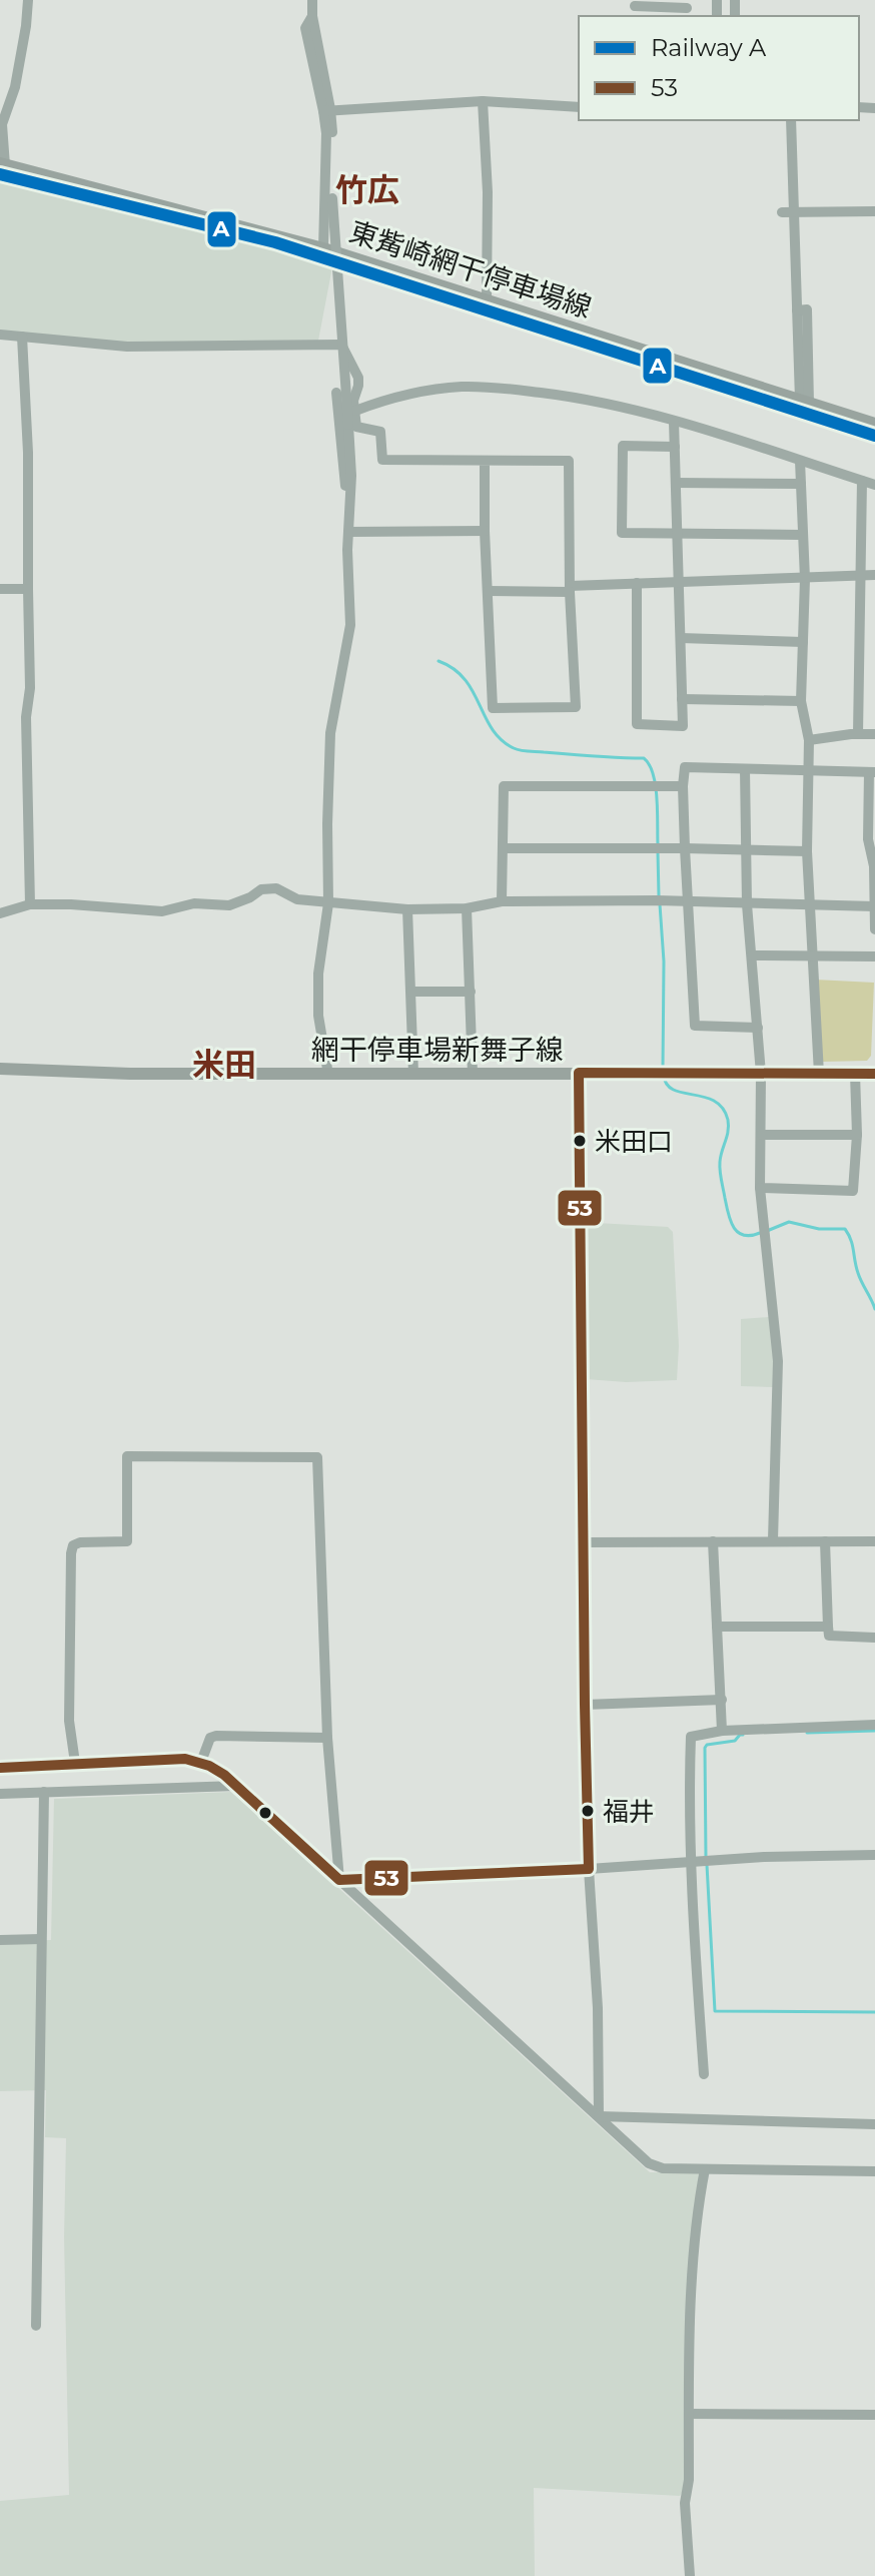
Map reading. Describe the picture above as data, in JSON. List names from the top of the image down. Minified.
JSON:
{"streets":{"main road":["東觜崎網干停車場線","網干停車場新舞子線"]},"districts":["竹広","米田"],"places":["米田口","福井"],"lines":["rail line A","transit line 53"],"legend":["Railway A","53"]}
